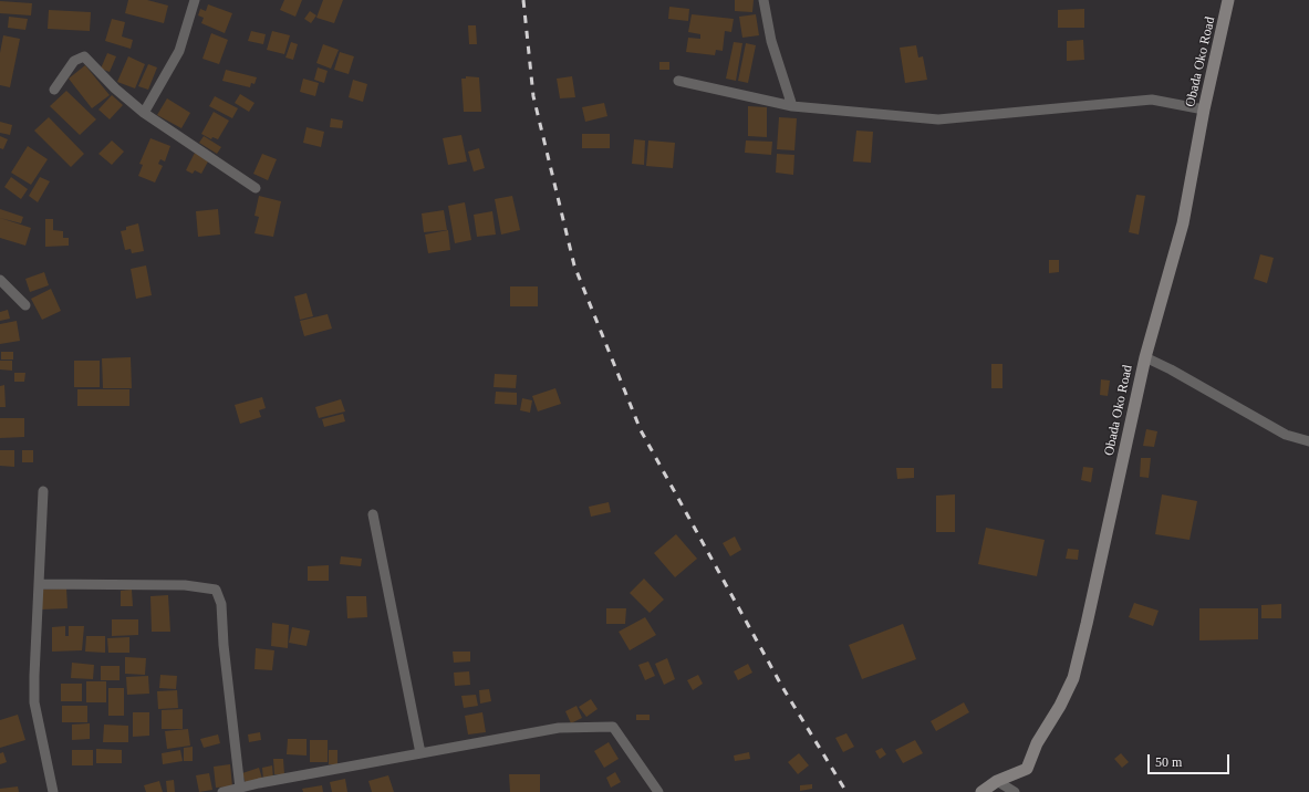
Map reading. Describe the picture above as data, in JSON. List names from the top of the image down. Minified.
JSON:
{"streets":{"main road":["Obada Oko Road"]},"scale_bar":"50 m"}
